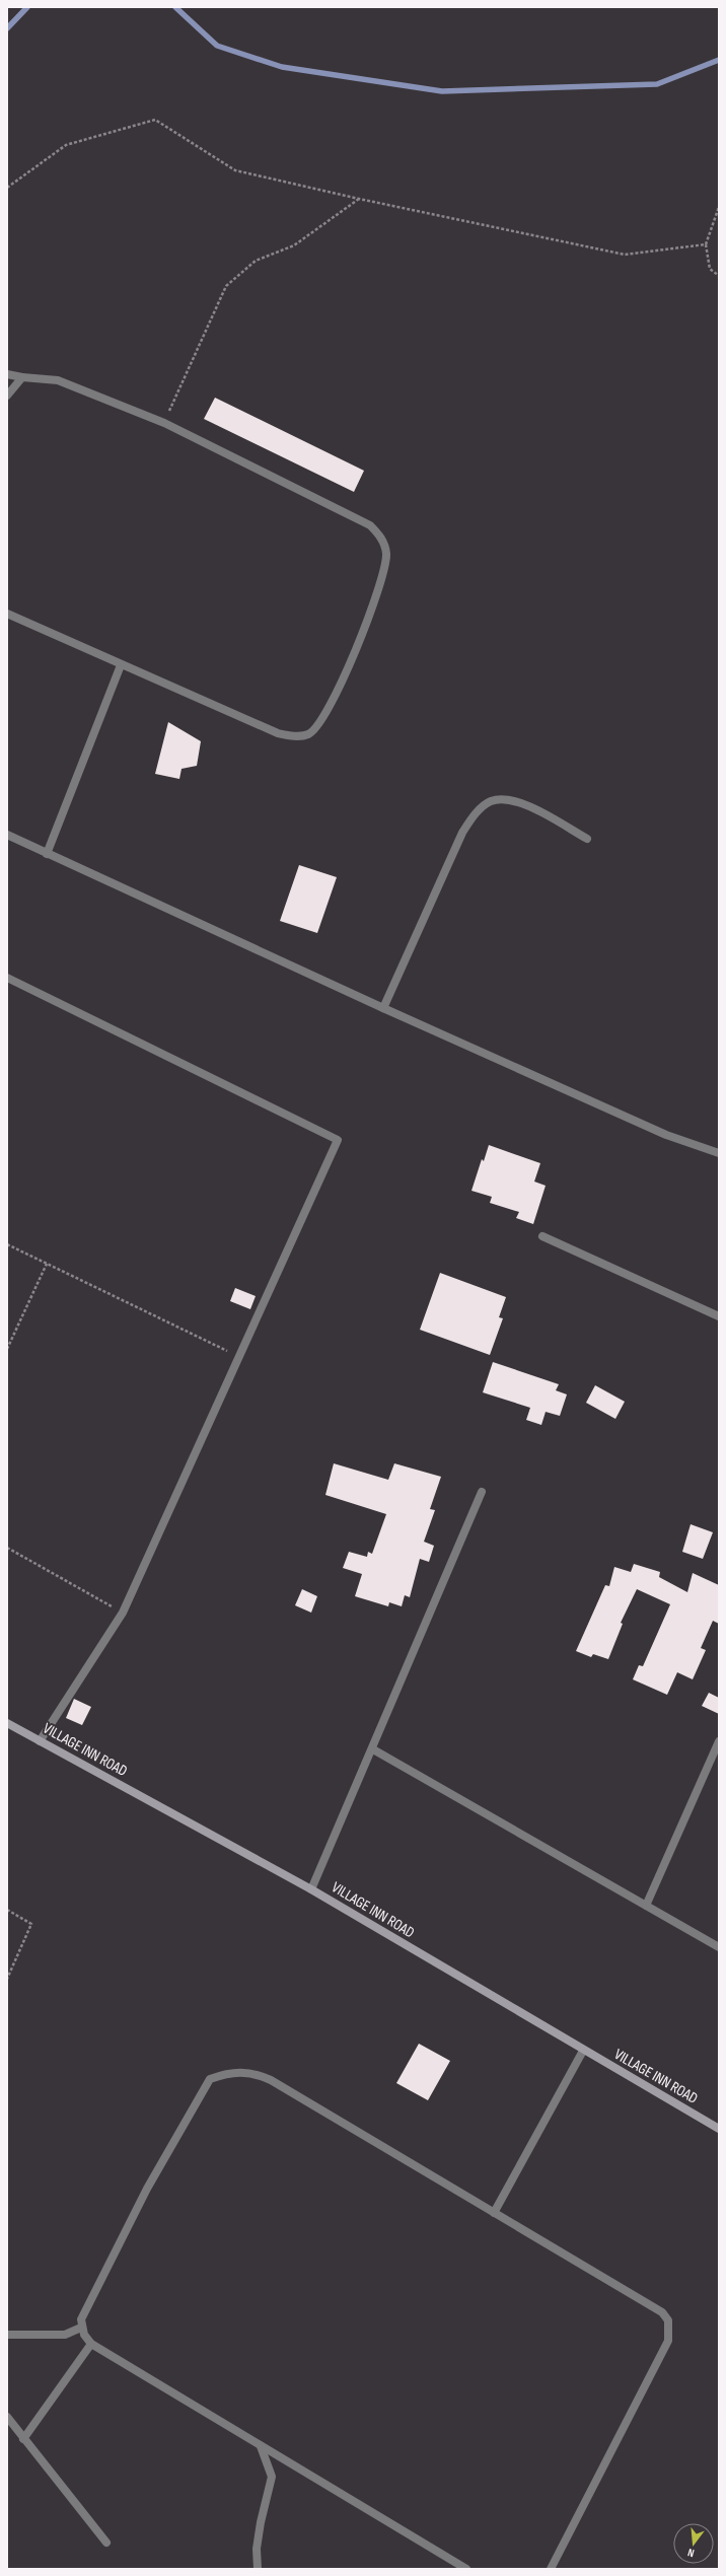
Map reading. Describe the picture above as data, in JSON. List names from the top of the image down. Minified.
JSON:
{"streets":{"street":["VILLAGE INN ROAD"]},"north":"bottom"}
